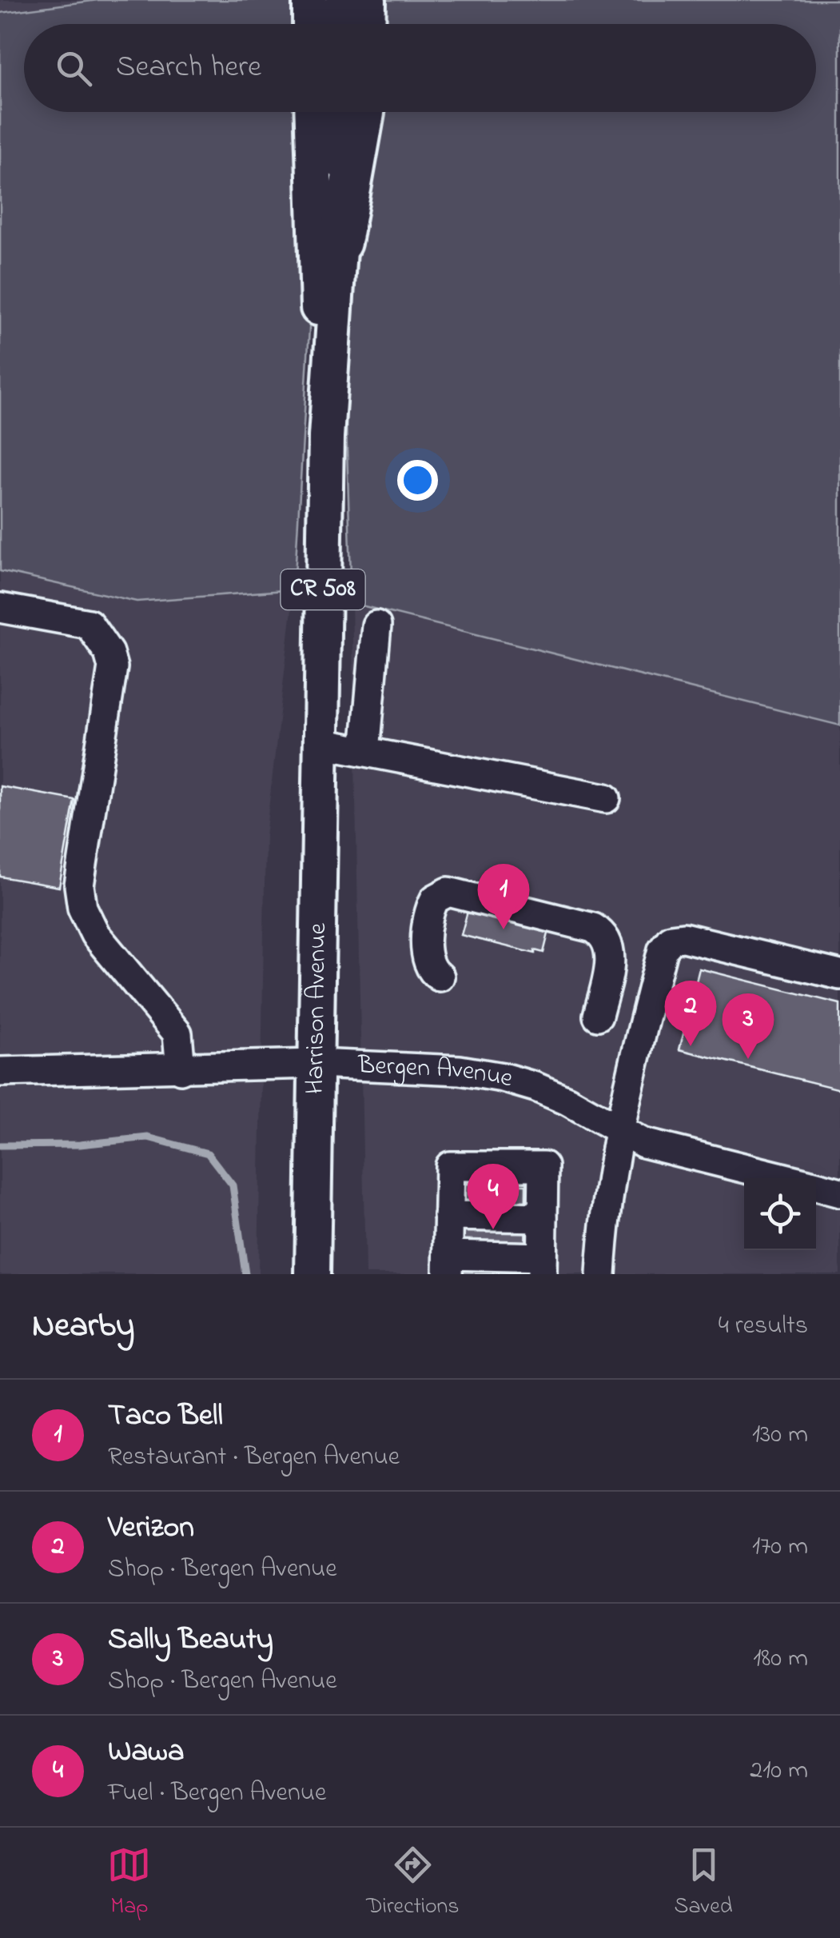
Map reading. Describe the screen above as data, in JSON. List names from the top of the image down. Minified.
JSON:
{"streets":{"main road":["CR 508","Harrison Avenue"],"street":["Bergen Avenue"]},"crossings":[["CR 508","Harrison Avenue"],["Harrison Avenue","Bergen Avenue"]],"page":{"search":"Search here","pins":["1","2","3","4"],"heading":["Nearby","4 results"],"list":[{"mark":"1","name":"Taco Bell","note":"Restaurant · Bergen Avenue","value":"130 m"},{"mark":"2","name":"Verizon","note":"Shop · Bergen Avenue","value":"170 m"},{"mark":"3","name":"Sally Beauty","note":"Shop · Bergen Avenue","value":"180 m"},{"mark":"4","name":"Wawa","note":"Fuel · Bergen Avenue","value":"210 m"}],"nav":["Map","Directions","Saved"]}}
